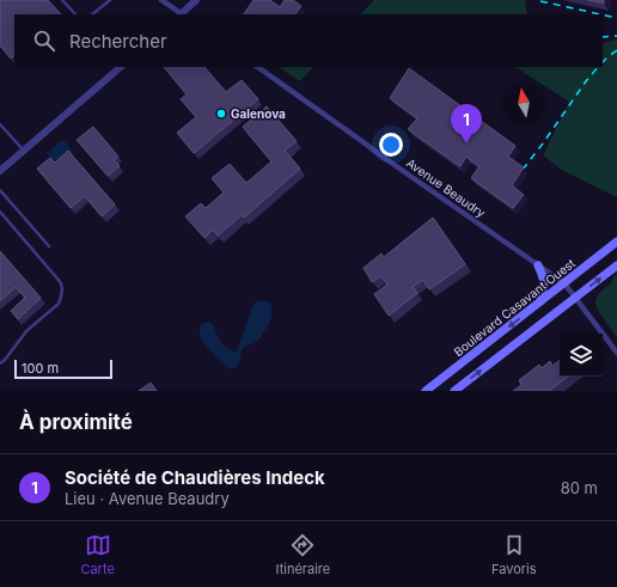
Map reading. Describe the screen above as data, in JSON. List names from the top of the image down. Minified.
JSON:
{"streets":{"main road":["Boulevard Casavant Ouest"],"street":["Avenue Beaudry"]},"crossings":[["Avenue Beaudry","Boulevard Casavant Ouest"]],"places":["Galenova"],"scale_bar":"100 m","north":"top","page":{"search":"Rechercher","pins":"1","scale":"100 m","heading":"À proximité","list":[{"mark":"1","name":"Société de Chaudières Indeck","note":"Lieu · Avenue Beaudry","value":"80 m"}],"nav":["Carte","Itinéraire","Favoris"]}}
